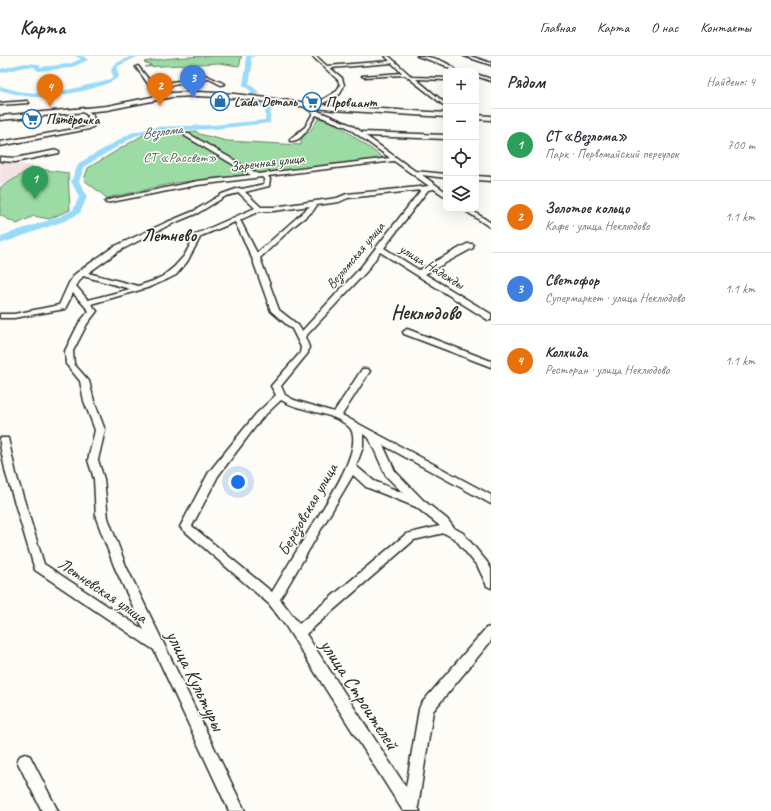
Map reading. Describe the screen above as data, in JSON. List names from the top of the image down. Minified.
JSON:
{"streets":{"street":["Заречная улица","Везломская улица","улица Надежды","Берёзовская улица","Летневская улица","улица Культуры","улица Строителей"]},"crossings":[["Везломская улица","улица Надежды"],["Берёзовская улица","улица Строителей"],["Летневская улица","улица Культуры"]],"districts":["Летнево","Неклюдово"],"water":["Везлома"],"parks":["СТ «Рассвет»"],"places":{"shop":["Lada Dеталь"],"supermarket":["Провиант","Пятёрочка"]},"page":{"header":"Карта","nav":["Главная","Карта","О нас","Контакты"],"heading":["Рядом","Найдено: 4"],"pins":["3","2","4","1"],"map_buttons":["+","−"],"list":[{"mark":"1","name":"СТ «Везлома»","note":"Парк · Первомайский переулок","value":"700 m"},{"mark":"2","name":"Золотое кольцо","note":"Кафе · улица Неклюдово","value":"1.1 km"},{"mark":"3","name":"Светофор","note":"Супермаркет · улица Неклюдово","value":"1.1 km"},{"mark":"4","name":"Колхида","note":"Ресторан · улица Неклюдово","value":"1.1 km"}]}}
